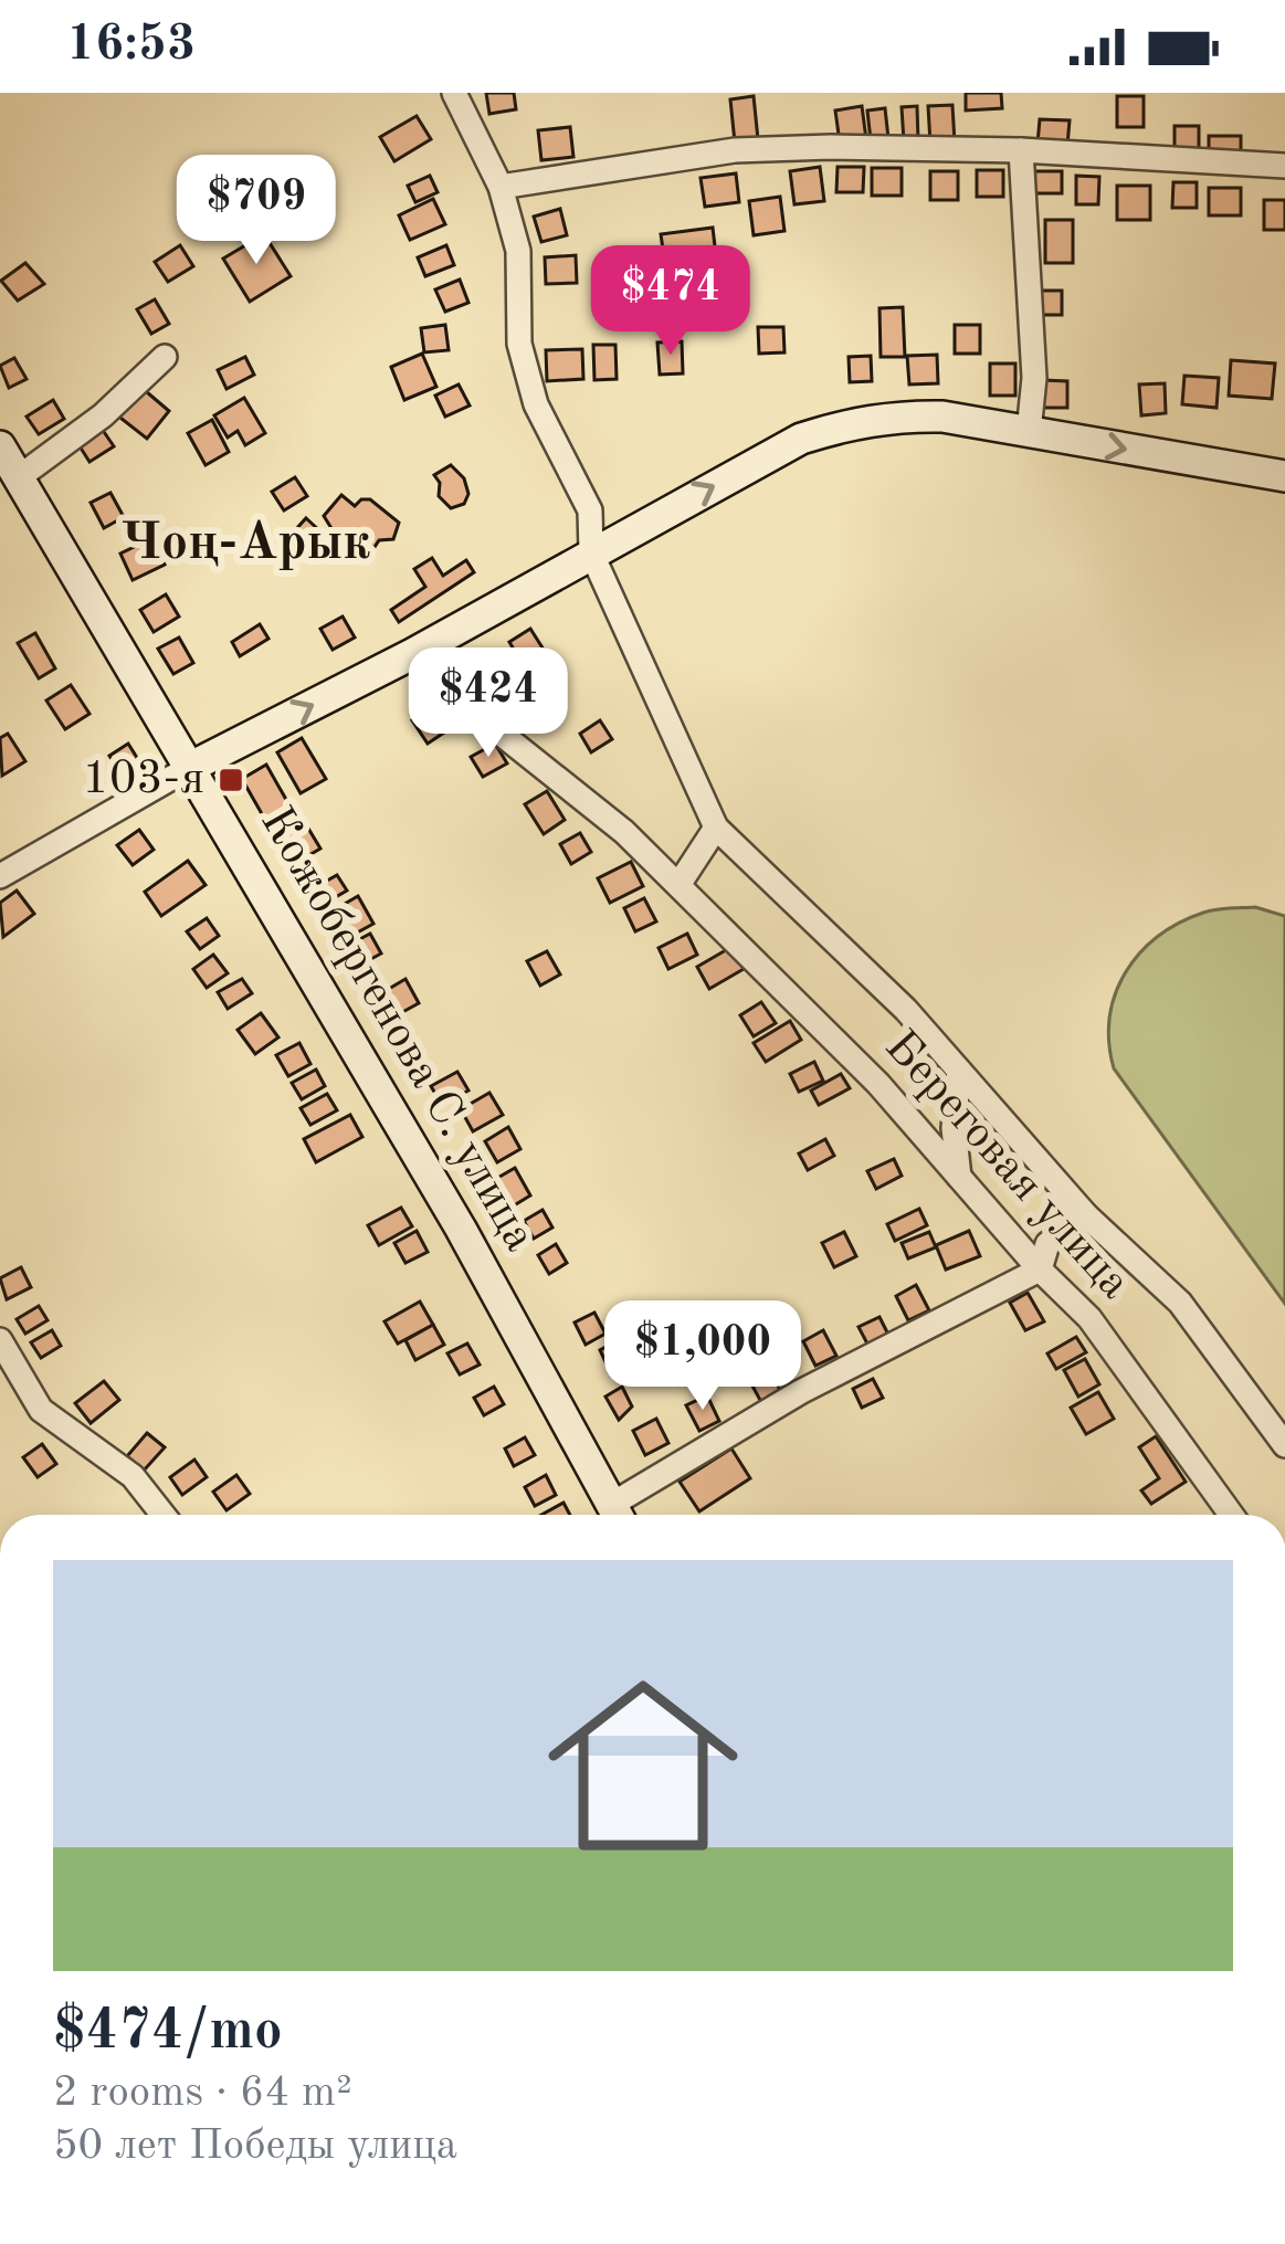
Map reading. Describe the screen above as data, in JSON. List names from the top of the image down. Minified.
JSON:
{"streets":{"main road":["Кожобергенова С. улица"],"street":["Береговая улица"]},"districts":["Чоң-Арык"],"places":{"transit":["103-я"]},"page":{"status":"16:53","price":["$709","$474","$424","$1,000"],"list":[{"name":"$474/mo","note":"2 rooms · 64 m² · 50 лет Победы улица"}]}}
